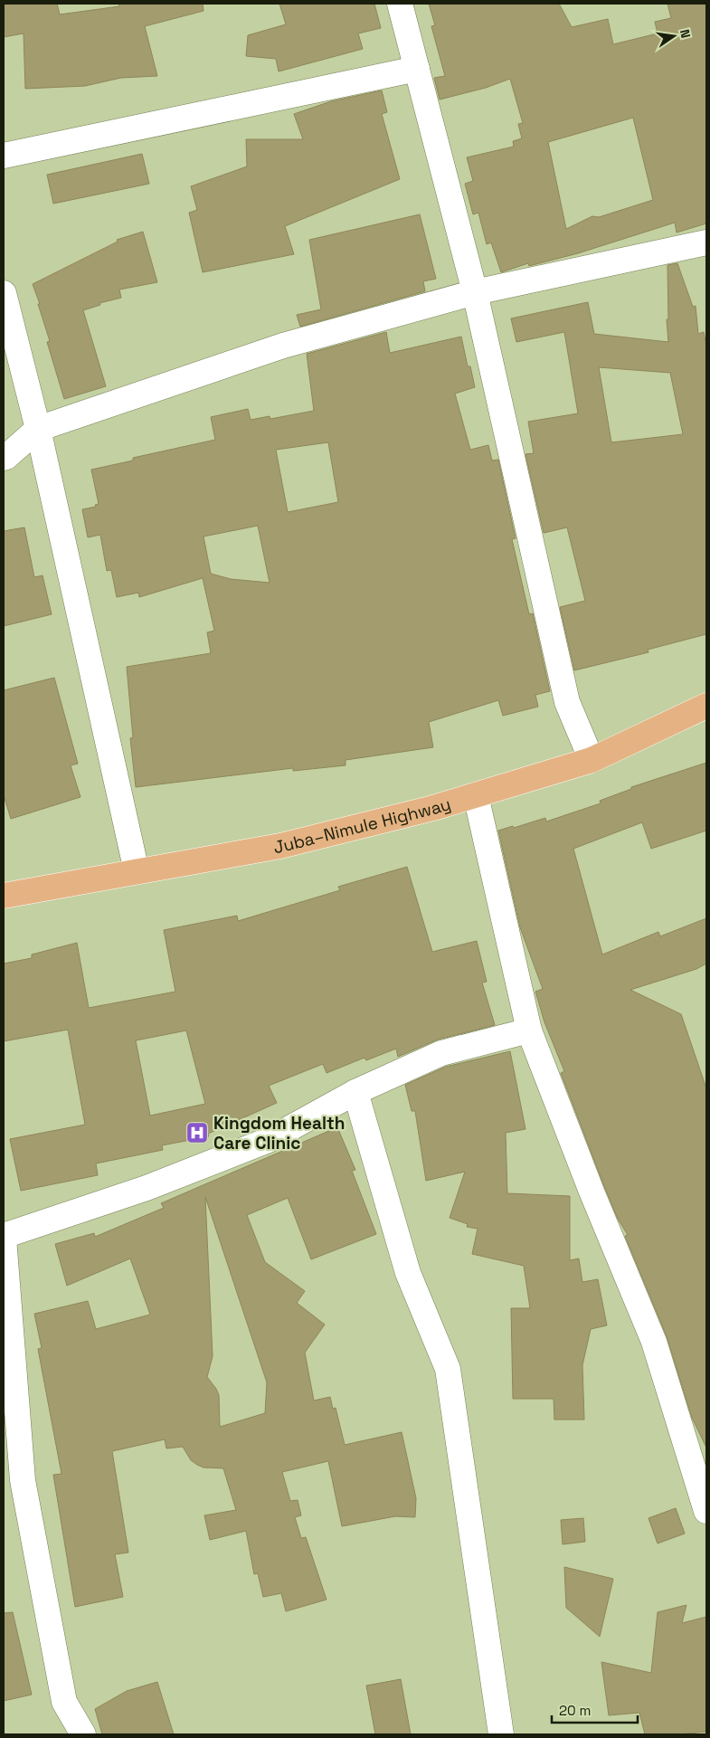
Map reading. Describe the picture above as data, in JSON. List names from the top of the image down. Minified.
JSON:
{"streets":{"main road":["Juba–Nimule Highway"]},"places":{"hospital":["Kingdom Health Care Clinic"]},"scale_bar":"20 m","north":"right"}
